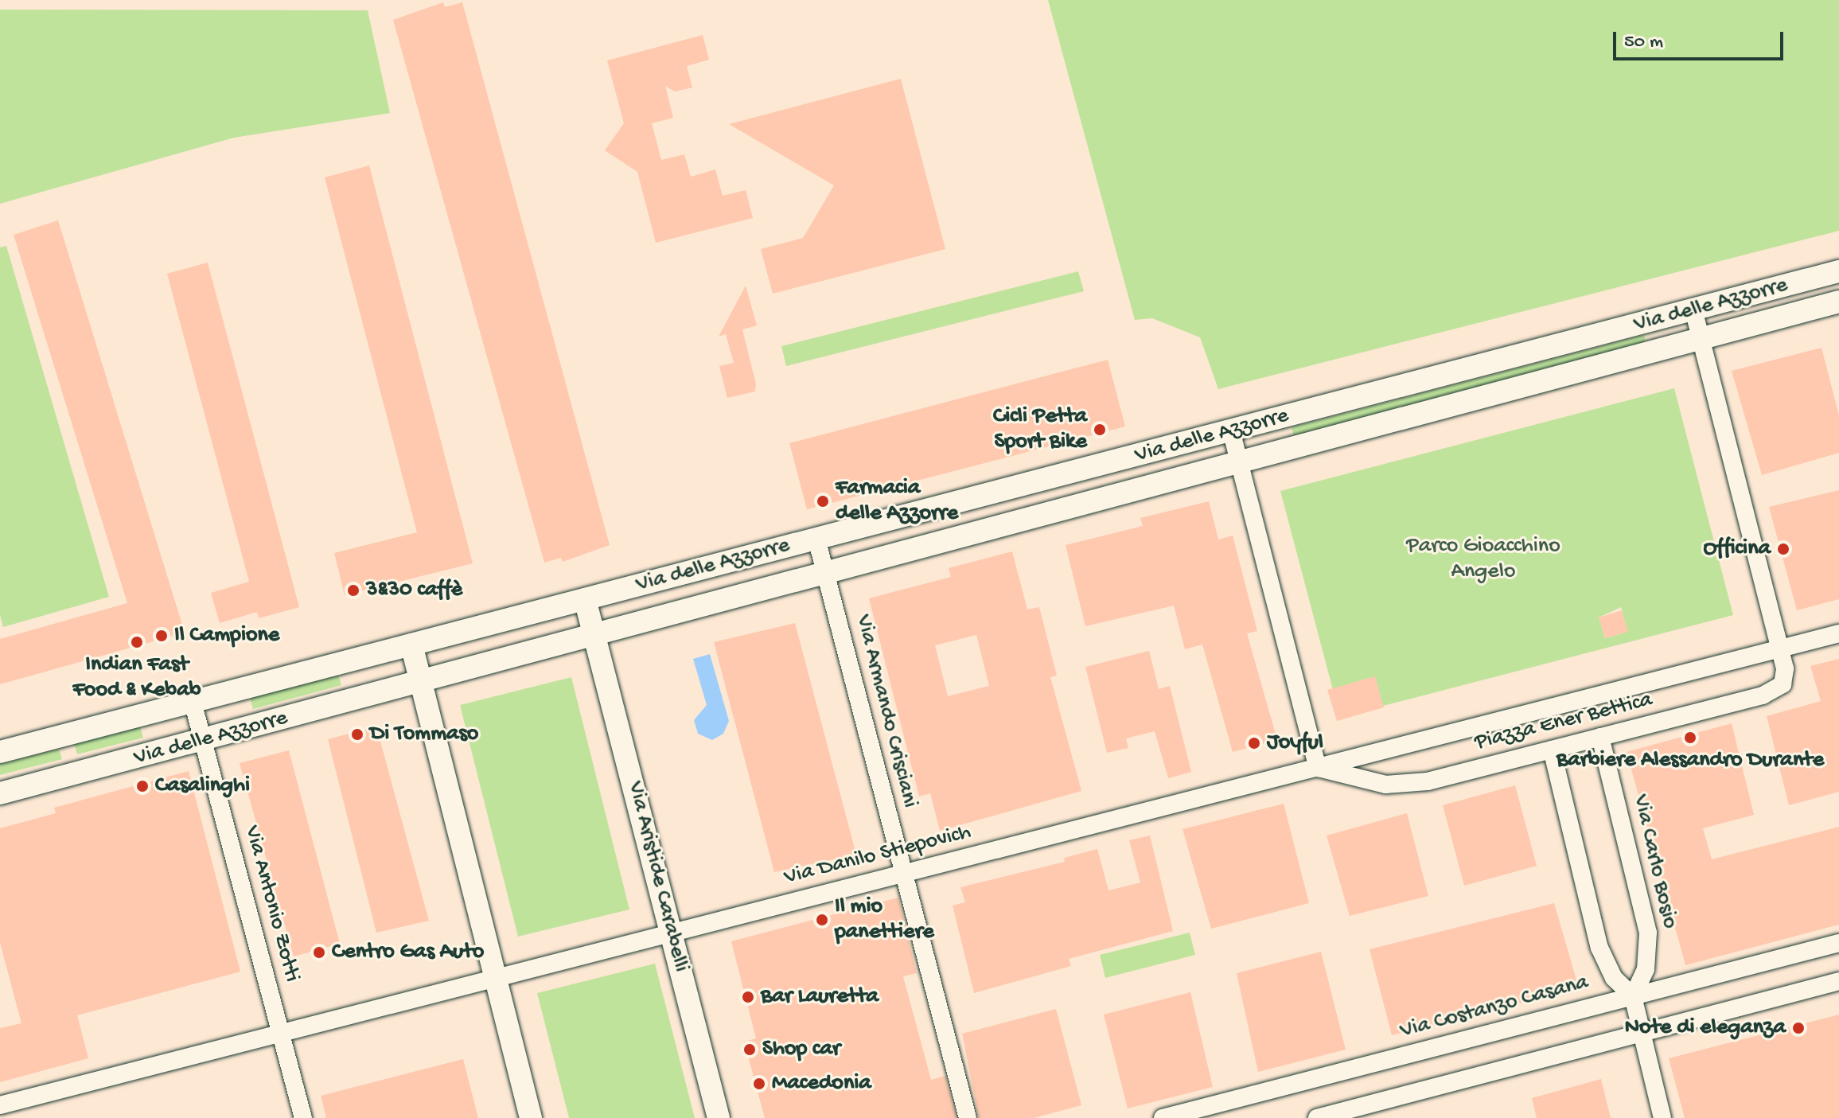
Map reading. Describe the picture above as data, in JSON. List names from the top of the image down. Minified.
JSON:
{"streets":{"street":["Via delle Azzorre","Via Armando Crisciani","Piazza Ener Bettica","Via Danilo Stiepovich","Via Carlo Bosio","Via Aristide Carabelli","Via Antonio Zotti","Via Costanzo Casana"]},"crossings":[["Via delle Azzorre","Via Armando Crisciani"],["Via delle Azzorre","Piazza Ener Bettica"],["Via delle Azzorre","Via Aristide Carabelli"],["Via delle Azzorre","Via Antonio Zotti"],["Via Armando Crisciani","Via Danilo Stiepovich"],["Piazza Ener Bettica","Via Danilo Stiepovich"],["Piazza Ener Bettica","Via Carlo Bosio"],["Via Danilo Stiepovich","Via Aristide Carabelli"],["Via Danilo Stiepovich","Via Antonio Zotti"],["Via Carlo Bosio","Via Costanzo Casana"]],"parks":["Parco Gioacchino Angelo"],"places":["Cicli Petta Sport Bike","Farmacia delle Azzorre","Officina","3&30 caffè","Il Campione","Indian Fast Food & Kebab","Di Tommaso","Barbiere Alessandro Durante","Joyful","Casalinghi","Il mio panettiere","Centro Gas Auto","Bar Lauretta","Note di eleganza","Shop car","Macedonia"],"scale_bar":"50 m"}
